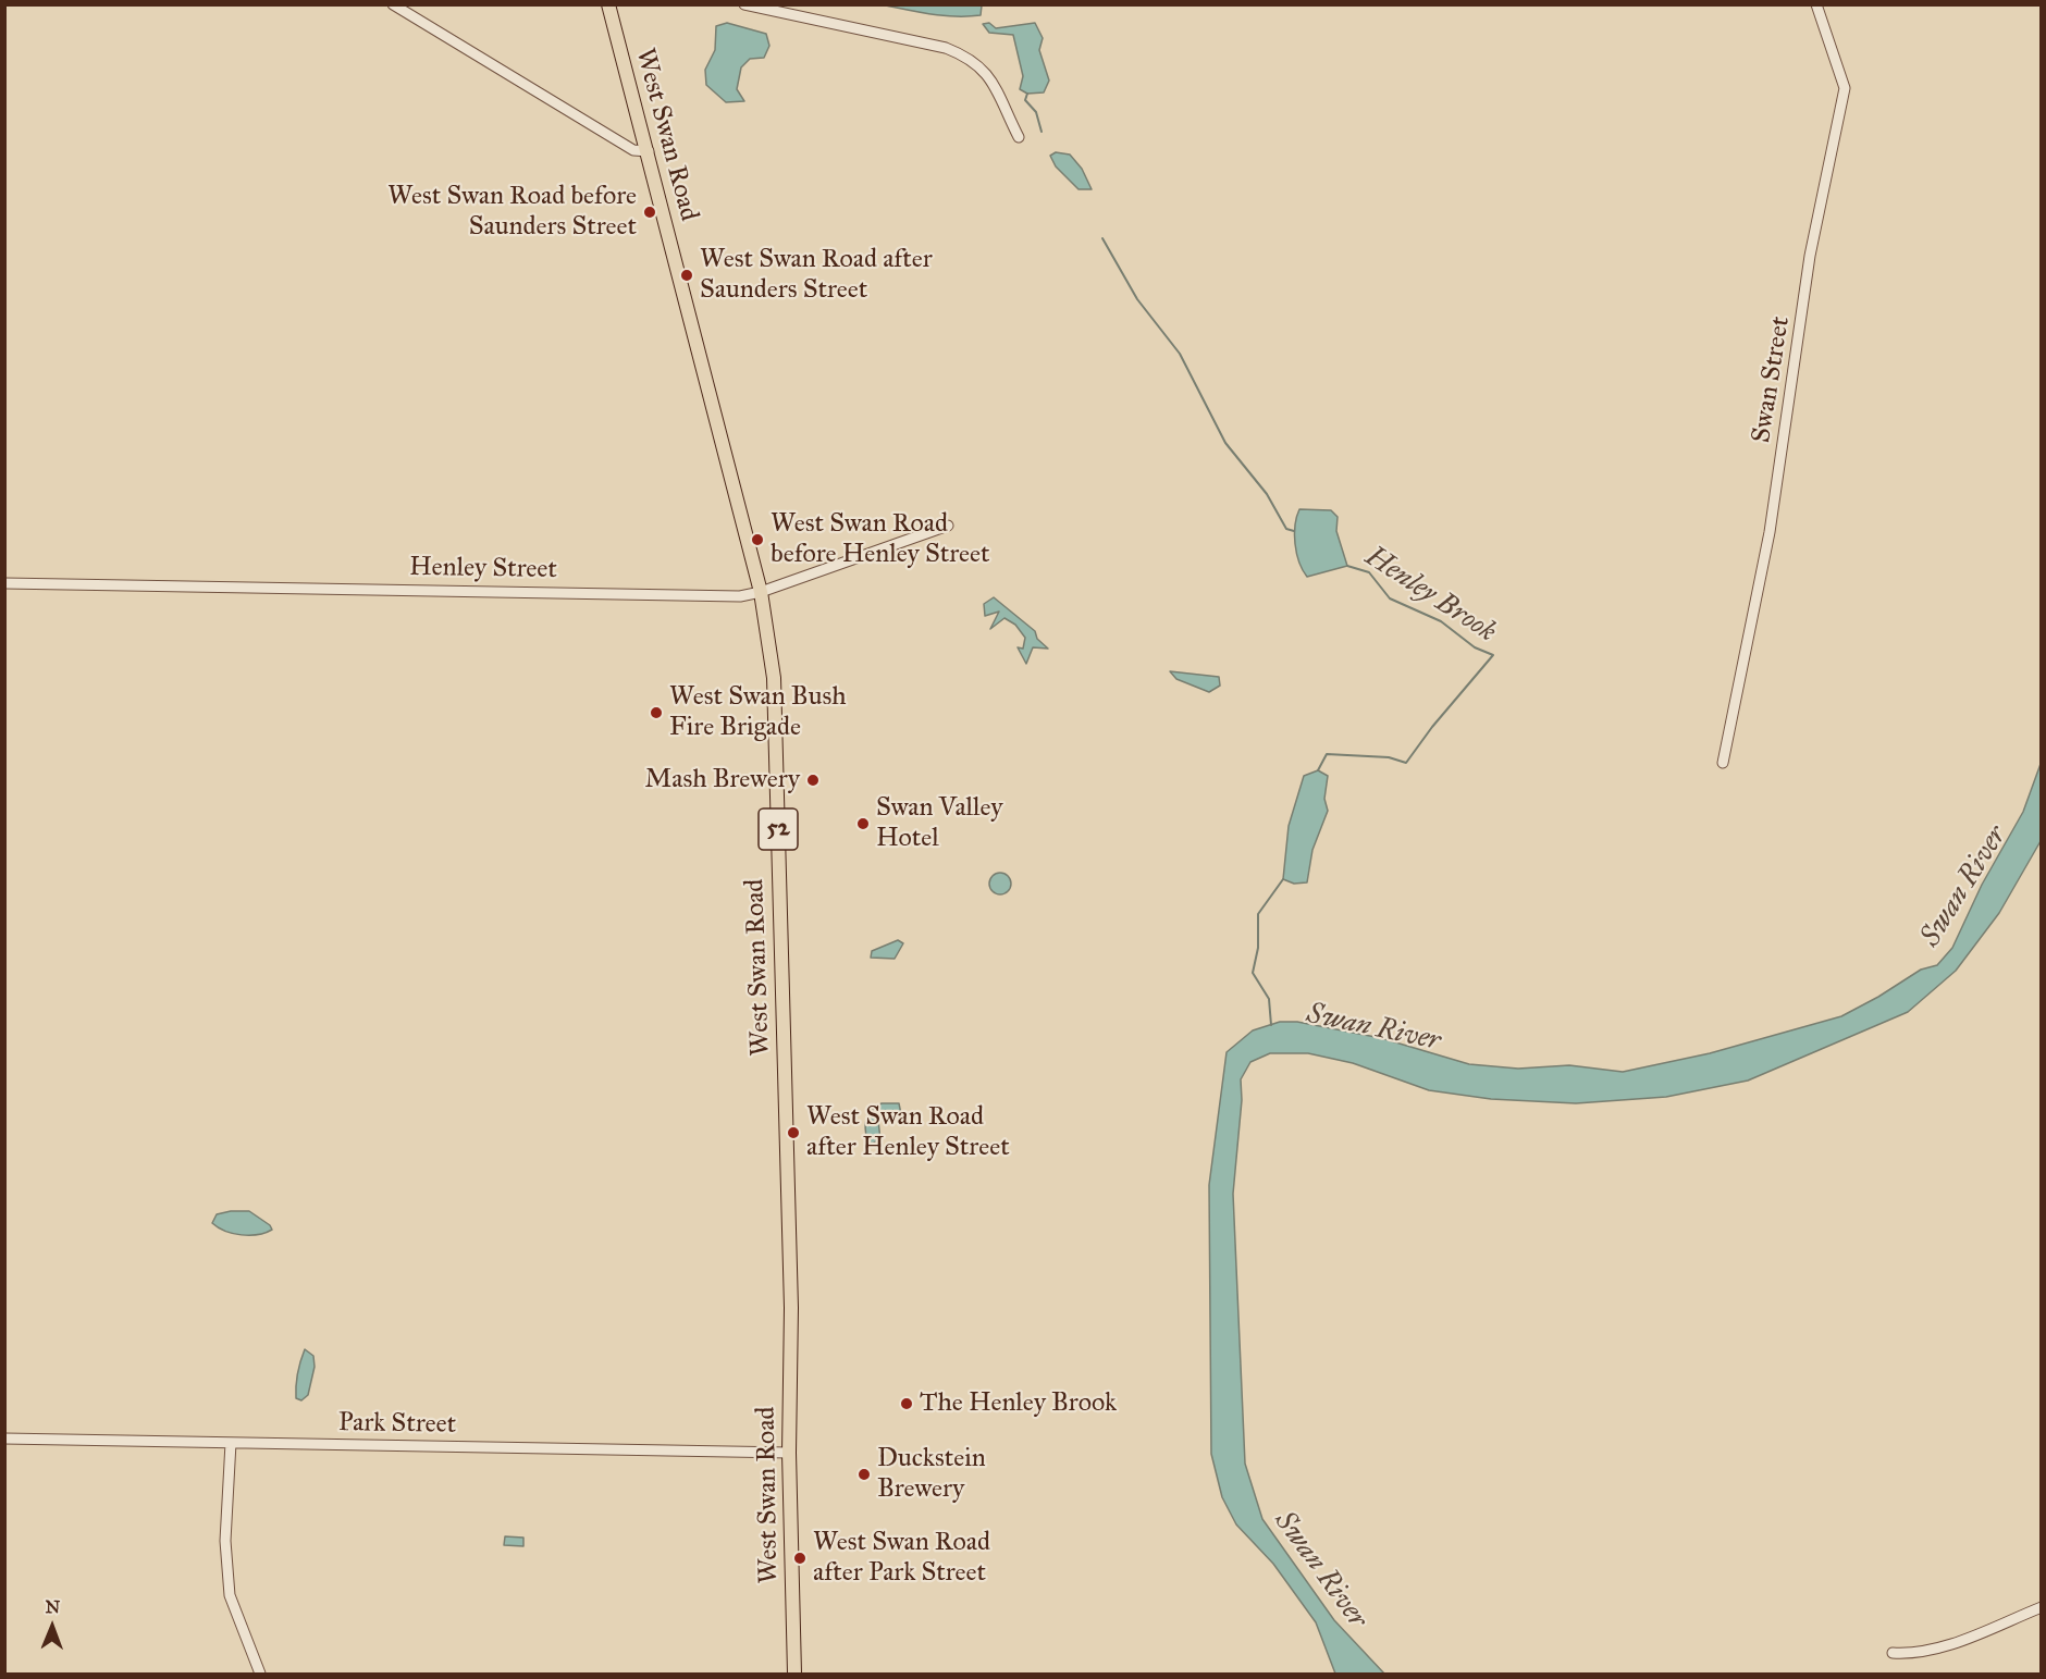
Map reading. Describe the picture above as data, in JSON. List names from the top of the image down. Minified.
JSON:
{"streets":{"main road":["West Swan Road","52"],"street":["Swan Street","Henley Street","Park Street"]},"crossings":[["West Swan Road","Henley Street"],["West Swan Road","Park Street"]],"water":["Henley Brook","Swan River"],"places":["West Swan Road before Saunders Street","West Swan Road after Saunders Street","West Swan Road before Henley Street","West Swan Bush Fire Brigade","Mash Brewery","Swan Valley Hotel","West Swan Road after Henley Street","The Henley Brook","Duckstein Brewery","West Swan Road after Park Street"],"north":"top"}
